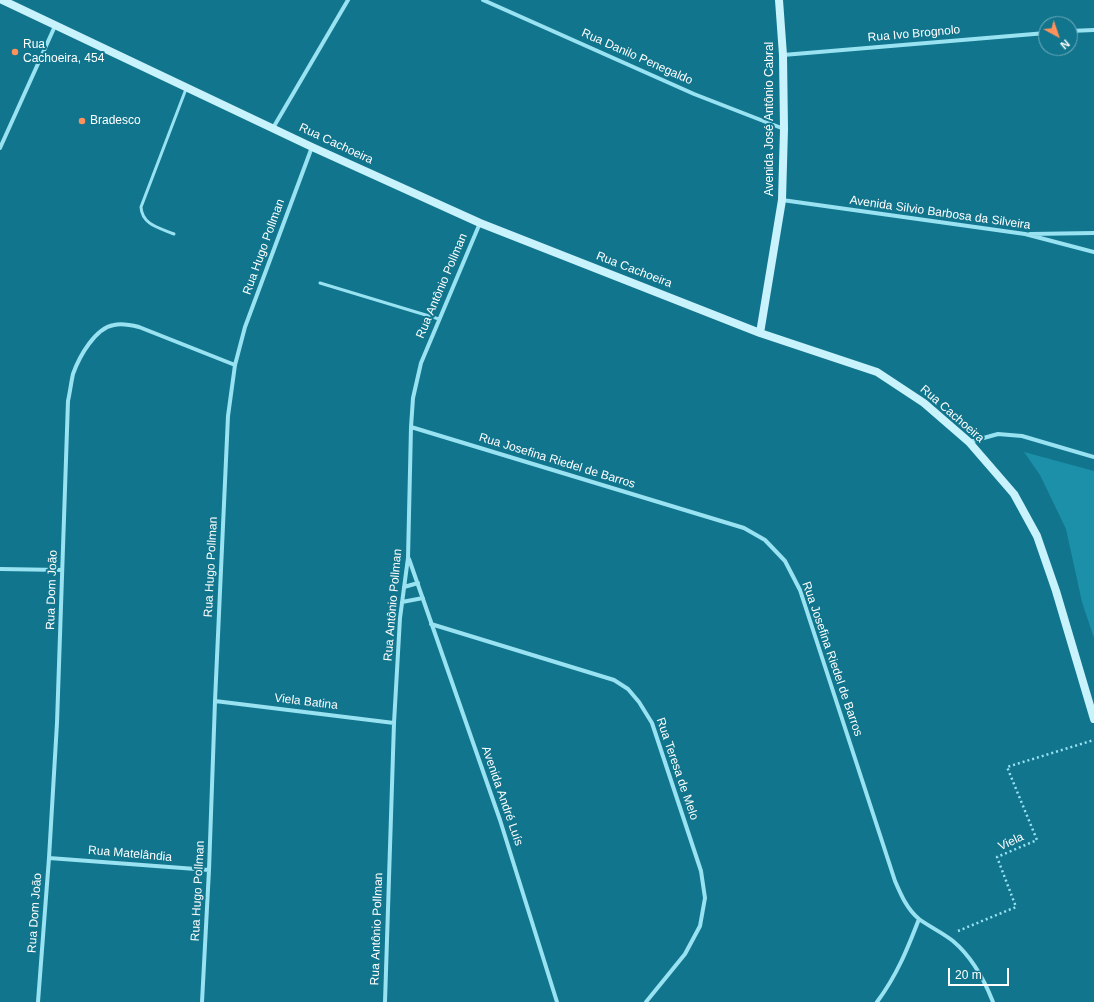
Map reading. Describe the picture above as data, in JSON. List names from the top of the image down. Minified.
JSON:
{"streets":{"main road":["Avenida José Antônio Cabral","Rua Cachoeira"],"street":["Rua Ivo Brognolo","Rua Danilo Penegaldo","Avenida Silvio Barbosa da Silveira","Rua Hugo Pollman","Rua Antônio Pollman","Rua Josefina Riedel de Barros","Rua Dom João","Viela Batina","Rua Teresa de Melo","Avenida André Luís","Rua Matelândia"],"path":["Viela"]},"crossings":[["Rua Ivo Brognolo","Avenida José Antônio Cabral"],["Rua Danilo Penegaldo","Avenida José Antônio Cabral"],["Avenida José Antônio Cabral","Rua Cachoeira"],["Avenida José Antônio Cabral","Avenida Silvio Barbosa da Silveira"],["Rua Cachoeira","Rua Hugo Pollman"],["Rua Cachoeira","Rua Antônio Pollman"],["Rua Hugo Pollman","Rua Dom João"],["Rua Hugo Pollman","Viela Batina"],["Rua Hugo Pollman","Rua Matelândia"],["Rua Antônio Pollman","Rua Josefina Riedel de Barros"],["Rua Antônio Pollman","Viela Batina"],["Rua Antônio Pollman","Avenida André Luís"],["Rua Josefina Riedel de Barros","Viela"],["Rua Dom João","Rua Matelândia"],["Rua Teresa de Melo","Avenida André Luís"]],"places":["Rua Cachoeira, 454","Bradesco"],"scale_bar":"20 m","north":"bottom right"}
